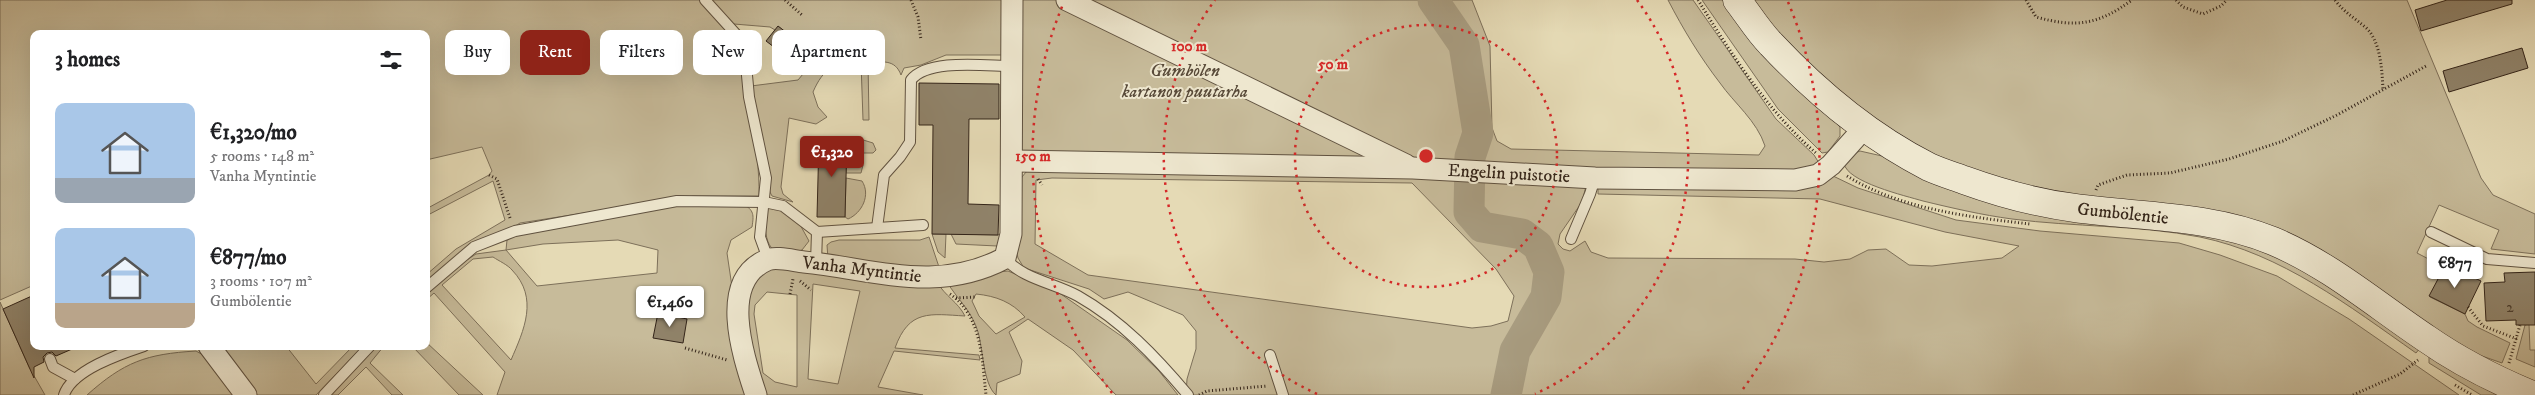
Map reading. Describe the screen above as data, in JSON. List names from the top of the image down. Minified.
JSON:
{"streets":{"main road":["Gumbölentie"],"street":["Engelin puistotie","Vanha Myntintie"]},"crossings":[["Engelin puistotie","Gumbölentie"]],"parks":["Gumbölen kartanon puutarha"],"house_numbers":["2"],"page":{"chip":["Buy","Rent","Filters","New","Apartment"],"heading":"3 homes","list":[{"name":"€1,320/mo","note":"5 rooms · 148 m² · Vanha Myntintie"},{"name":"€877/mo","note":"3 rooms · 107 m² · Gumbölentie"}],"price":["€1,320","€877","€1,460"]},"rings":["100 m","50 m","150 m"]}
